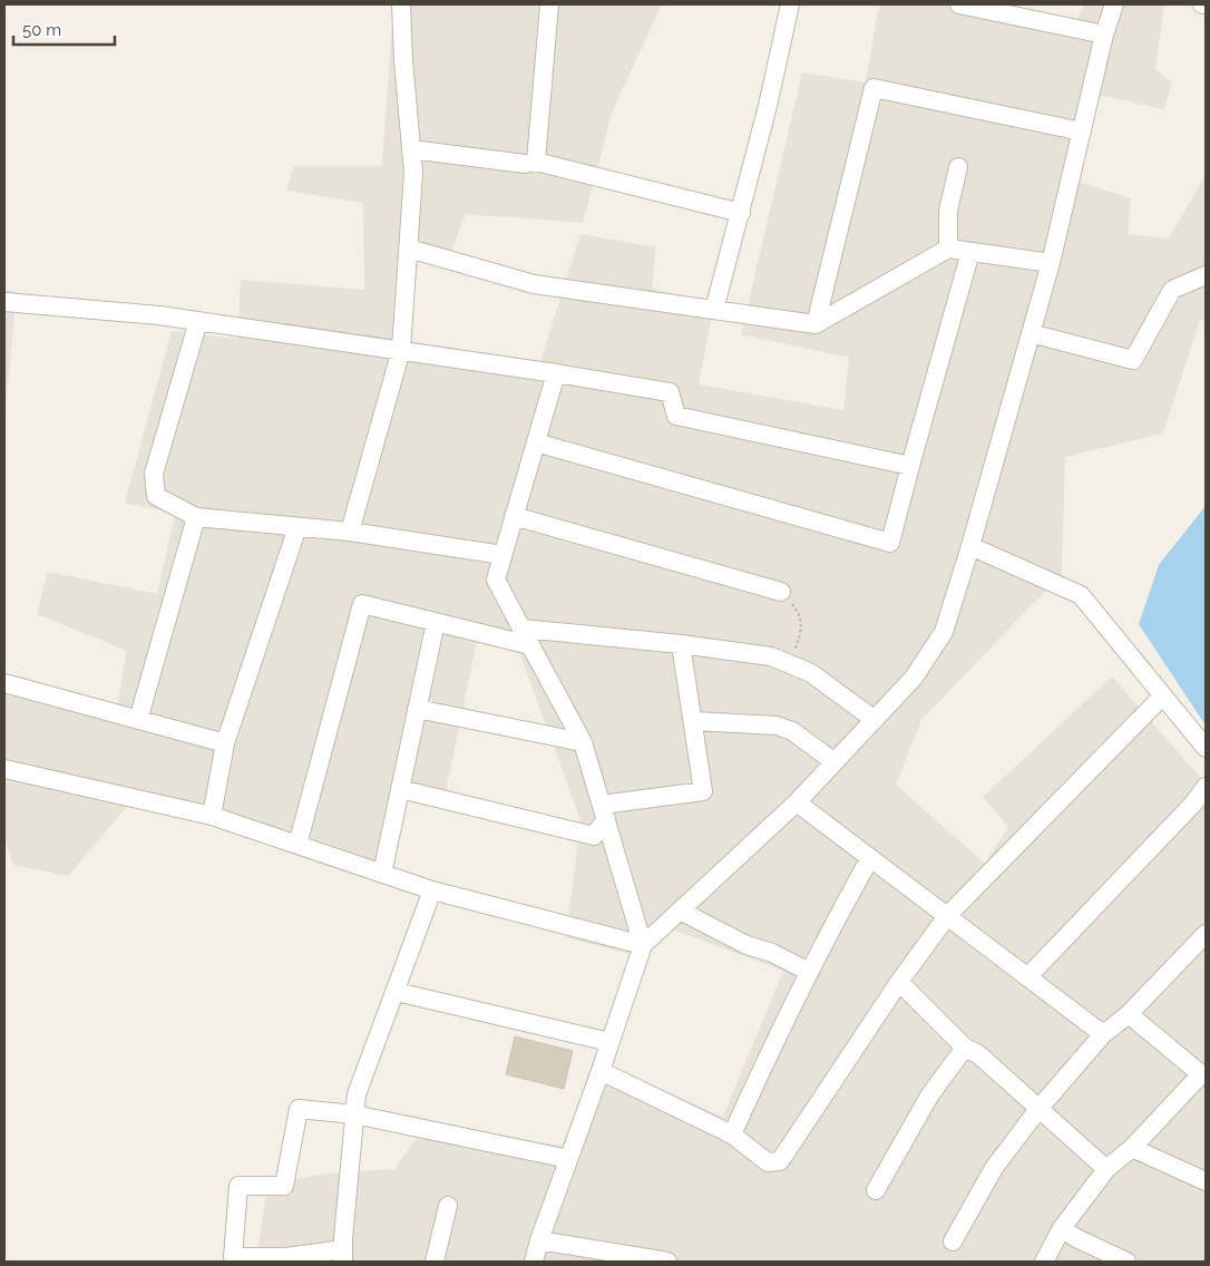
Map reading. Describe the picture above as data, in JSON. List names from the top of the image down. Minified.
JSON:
{"scale_bar":"50 m"}
